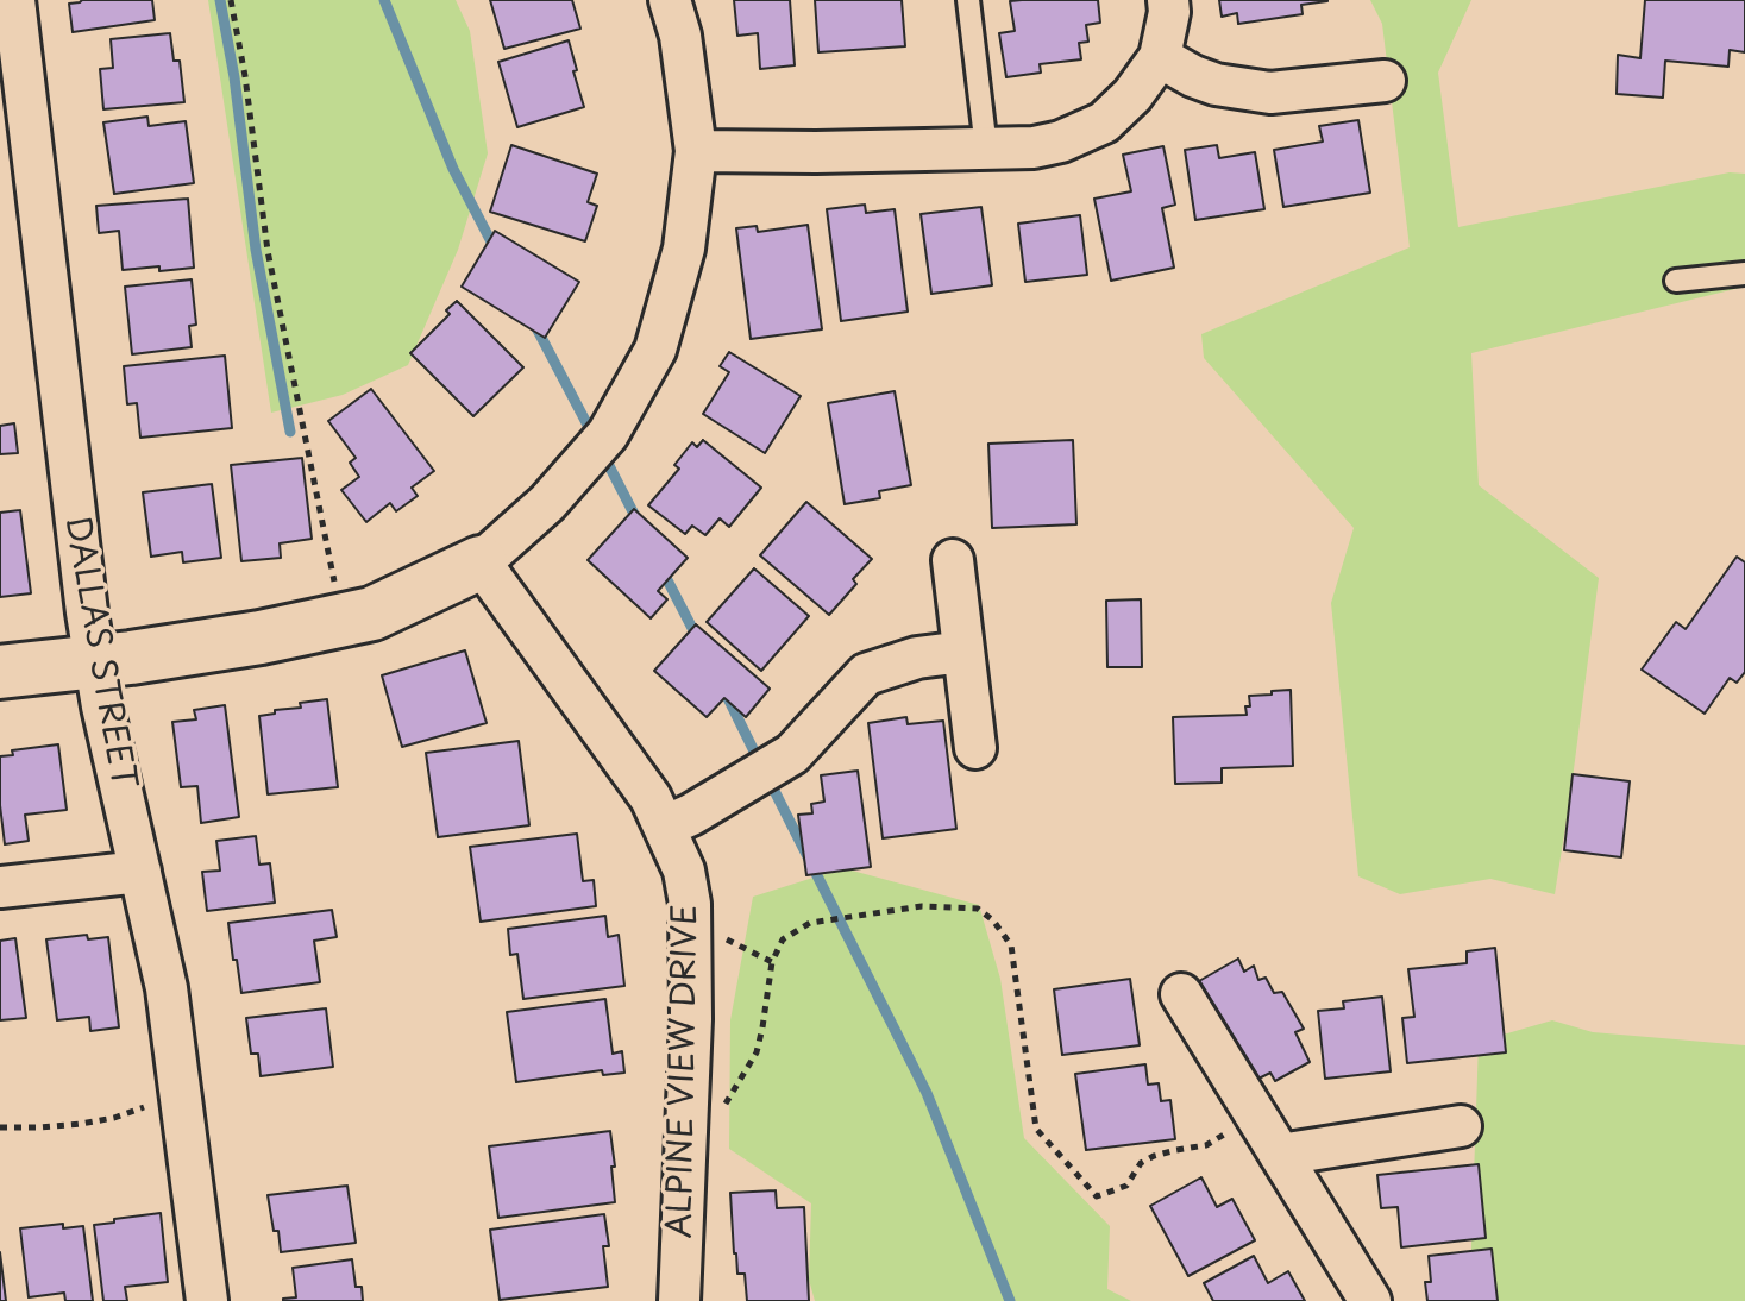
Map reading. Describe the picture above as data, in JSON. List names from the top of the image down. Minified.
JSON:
{"streets":{"street":["DALLAS STREET","ALPINE VIEW DRIVE"]}}
